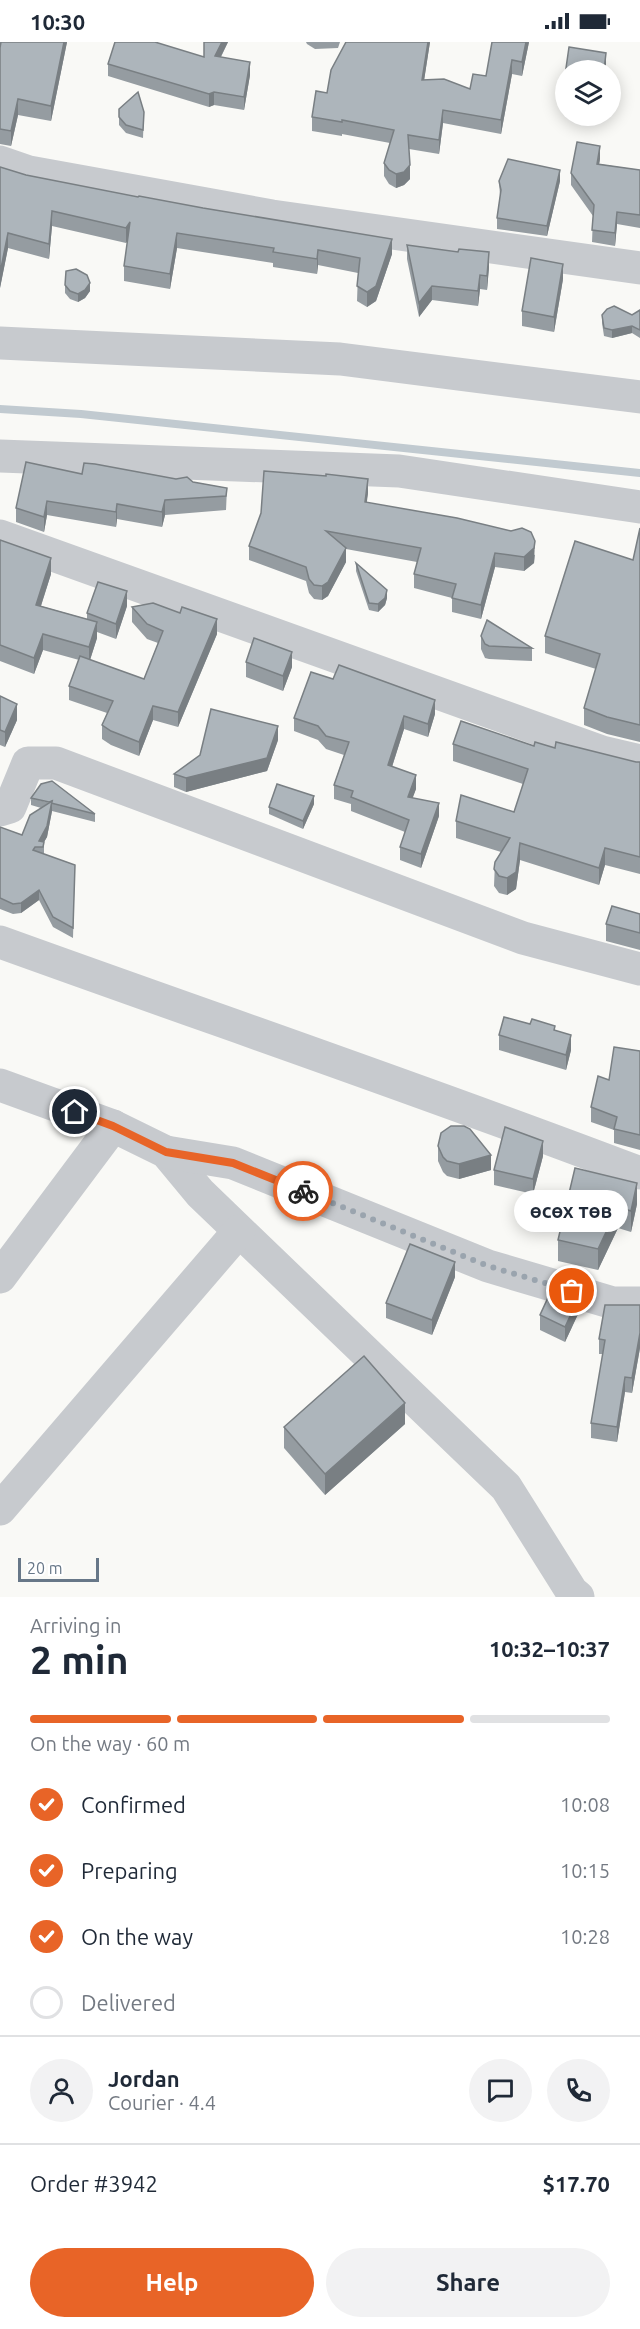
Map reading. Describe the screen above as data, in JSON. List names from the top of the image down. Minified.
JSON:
{"places":["өсөх төв"],"scale_bar":"20 m","page":{"status":"10:30","bubble":"өсөх төв","scale":"20 m","heading":["2 min","Arriving in","10:32–10:37"],"panel":["Jordan","Courier · 4.4","Order #3942","$17.70"],"bar":"On the way · 60 m","list":[["Confirmed","10:08"],["Preparing","10:15"],["On the way","10:28"],"Delivered"],"buttons":["Help","Share"]}}
